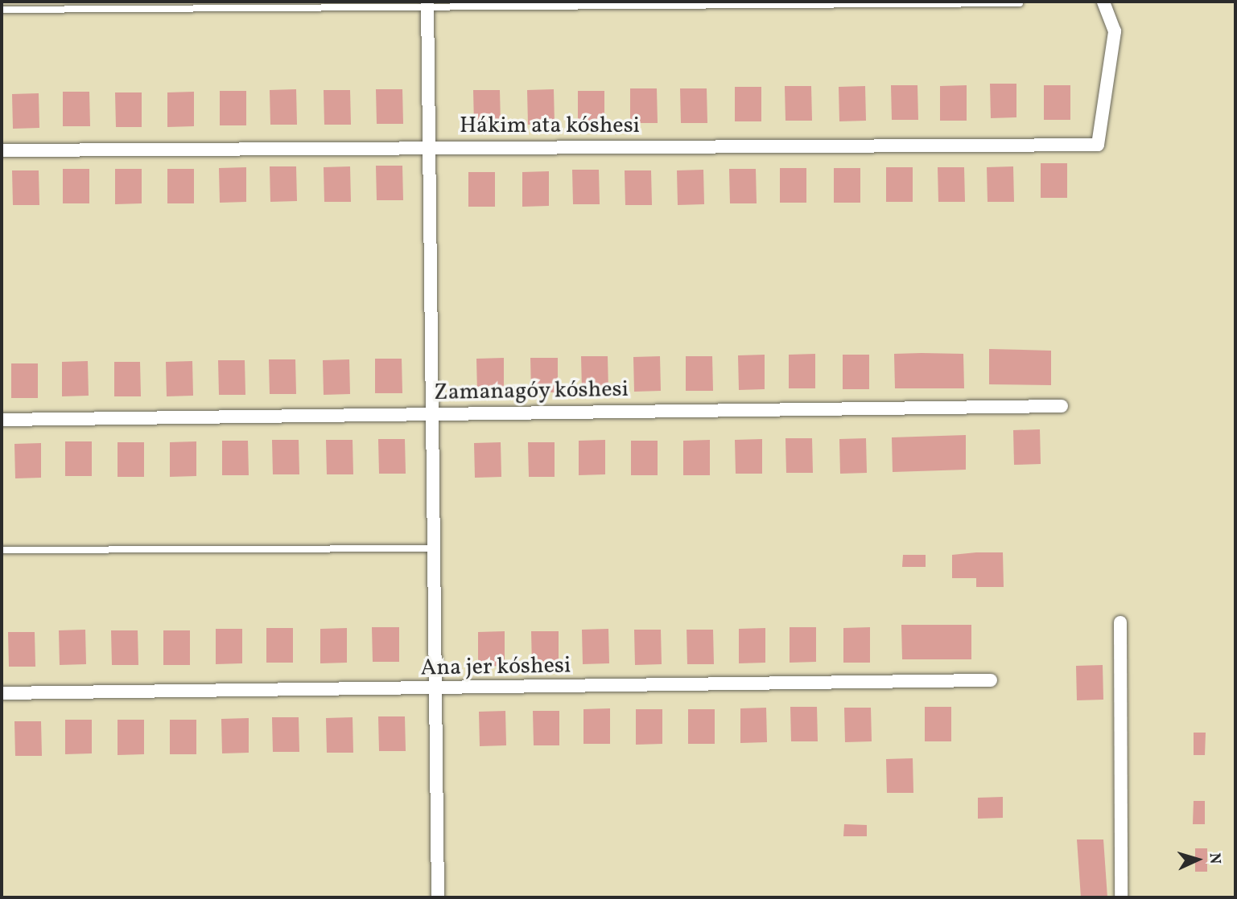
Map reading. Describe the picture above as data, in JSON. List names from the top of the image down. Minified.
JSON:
{"streets":{"street":["Hákim ata kóshesi","Zamanagóy kóshesi","Ana jer kóshesi"]},"north":"right"}
